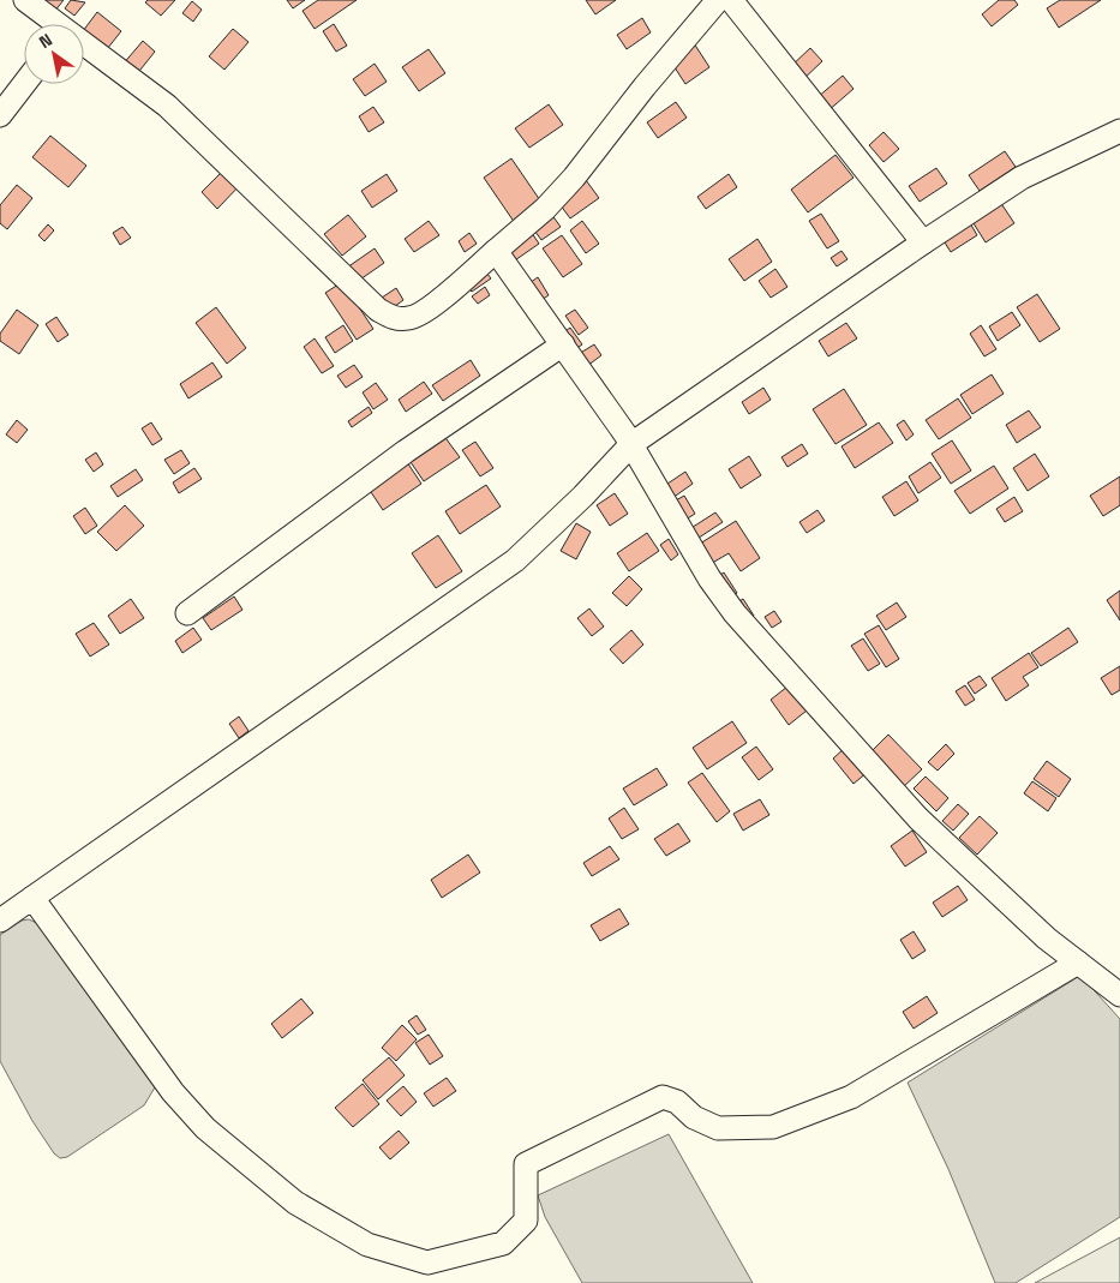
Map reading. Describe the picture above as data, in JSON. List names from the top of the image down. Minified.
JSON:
{"north":"top left"}
